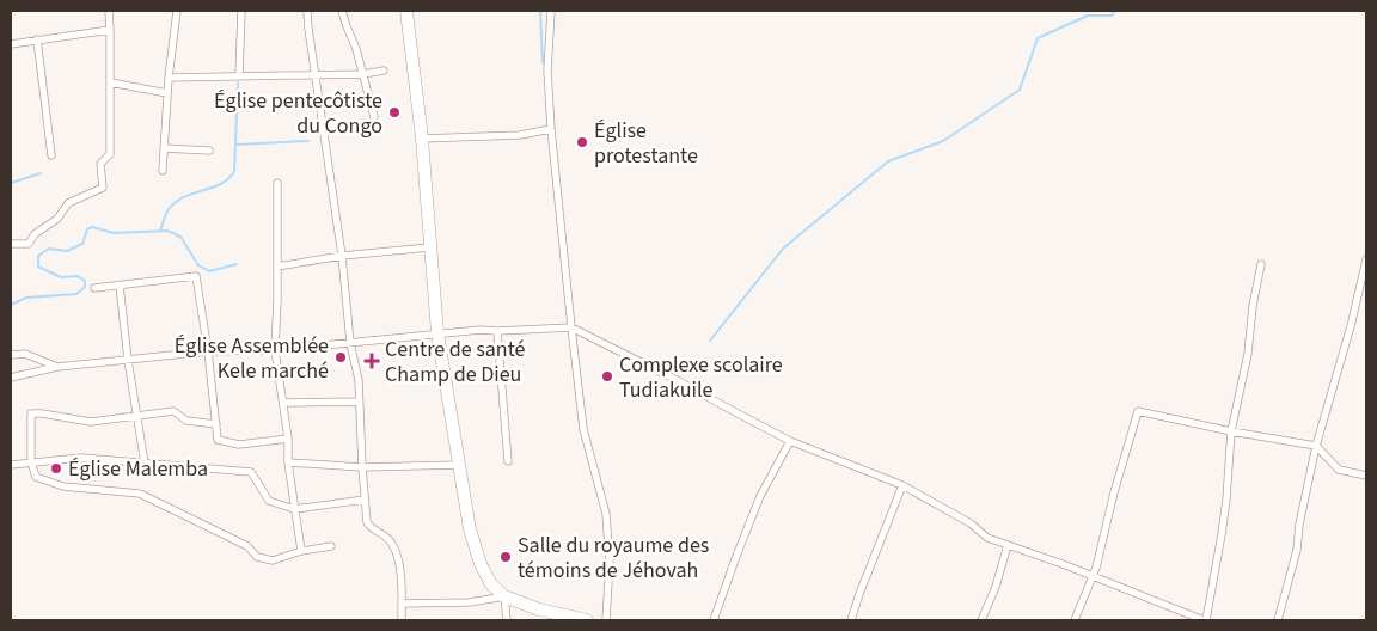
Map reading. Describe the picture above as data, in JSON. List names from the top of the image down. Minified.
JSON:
{"places":{"other":["Église pentecôtiste du Congo","Église protestante","Église Assemblée Kele marché","Complexe scolaire Tudiakuile","Église Malemba","Salle du royaume des témoins de Jéhovah"],"health":["Centre de santé Champ de Dieu"]}}
